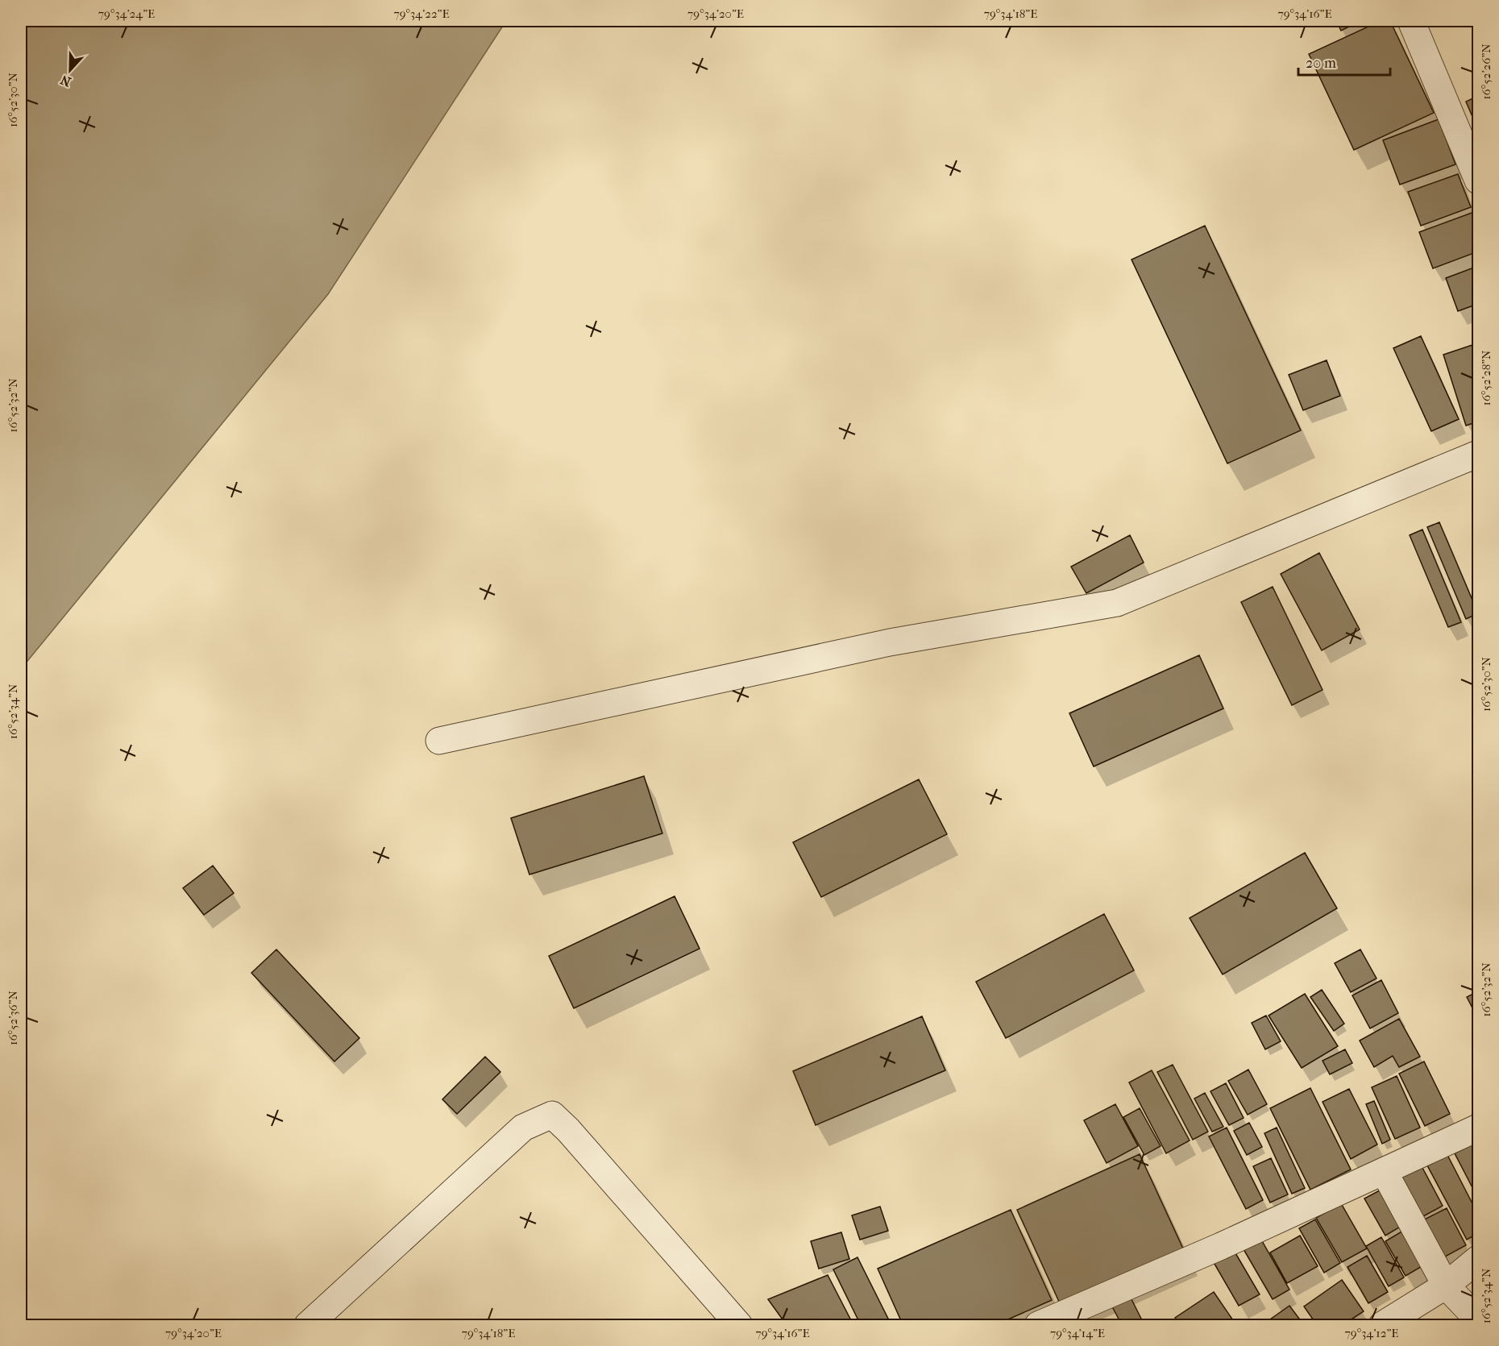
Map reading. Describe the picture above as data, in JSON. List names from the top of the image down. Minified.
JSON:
{"scale_bar":"20 m","north":"bottom","coordinates":["79°34'24\"E","79°34'22\"E","79°34'20\"E","79°34'18\"E","79°34'16\"E","16°52'26\"N","16°52'30\"N","16°52'28\"N","16°52'32\"N","16°52'34\"N","16°52'36\"N","79°34'14\"E","79°34'12\"E"]}
